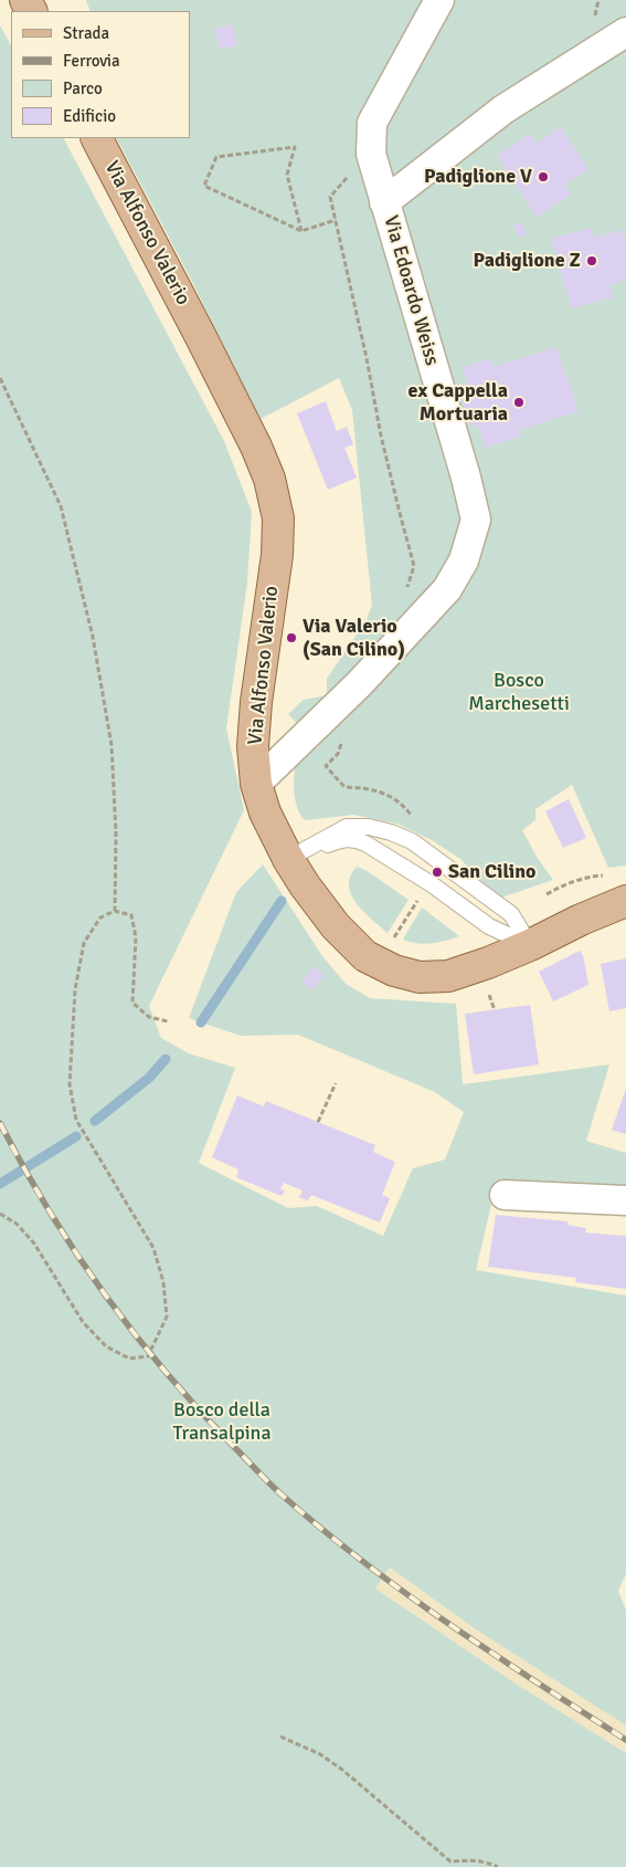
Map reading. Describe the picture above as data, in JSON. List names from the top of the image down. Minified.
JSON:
{"streets":{"main road":["Via Alfonso Valerio"],"street":["Via Edoardo Weiss"]},"crossings":[["Via Alfonso Valerio","Via Edoardo Weiss"]],"parks":["Bosco Marchesetti","Bosco della Transalpina"],"places":["Padiglione V","Padiglione Z","ex Cappella Mortuaria","Via Valerio (San Cilino)","San Cilino"],"legend":["Strada","Ferrovia","Parco","Edificio"]}
